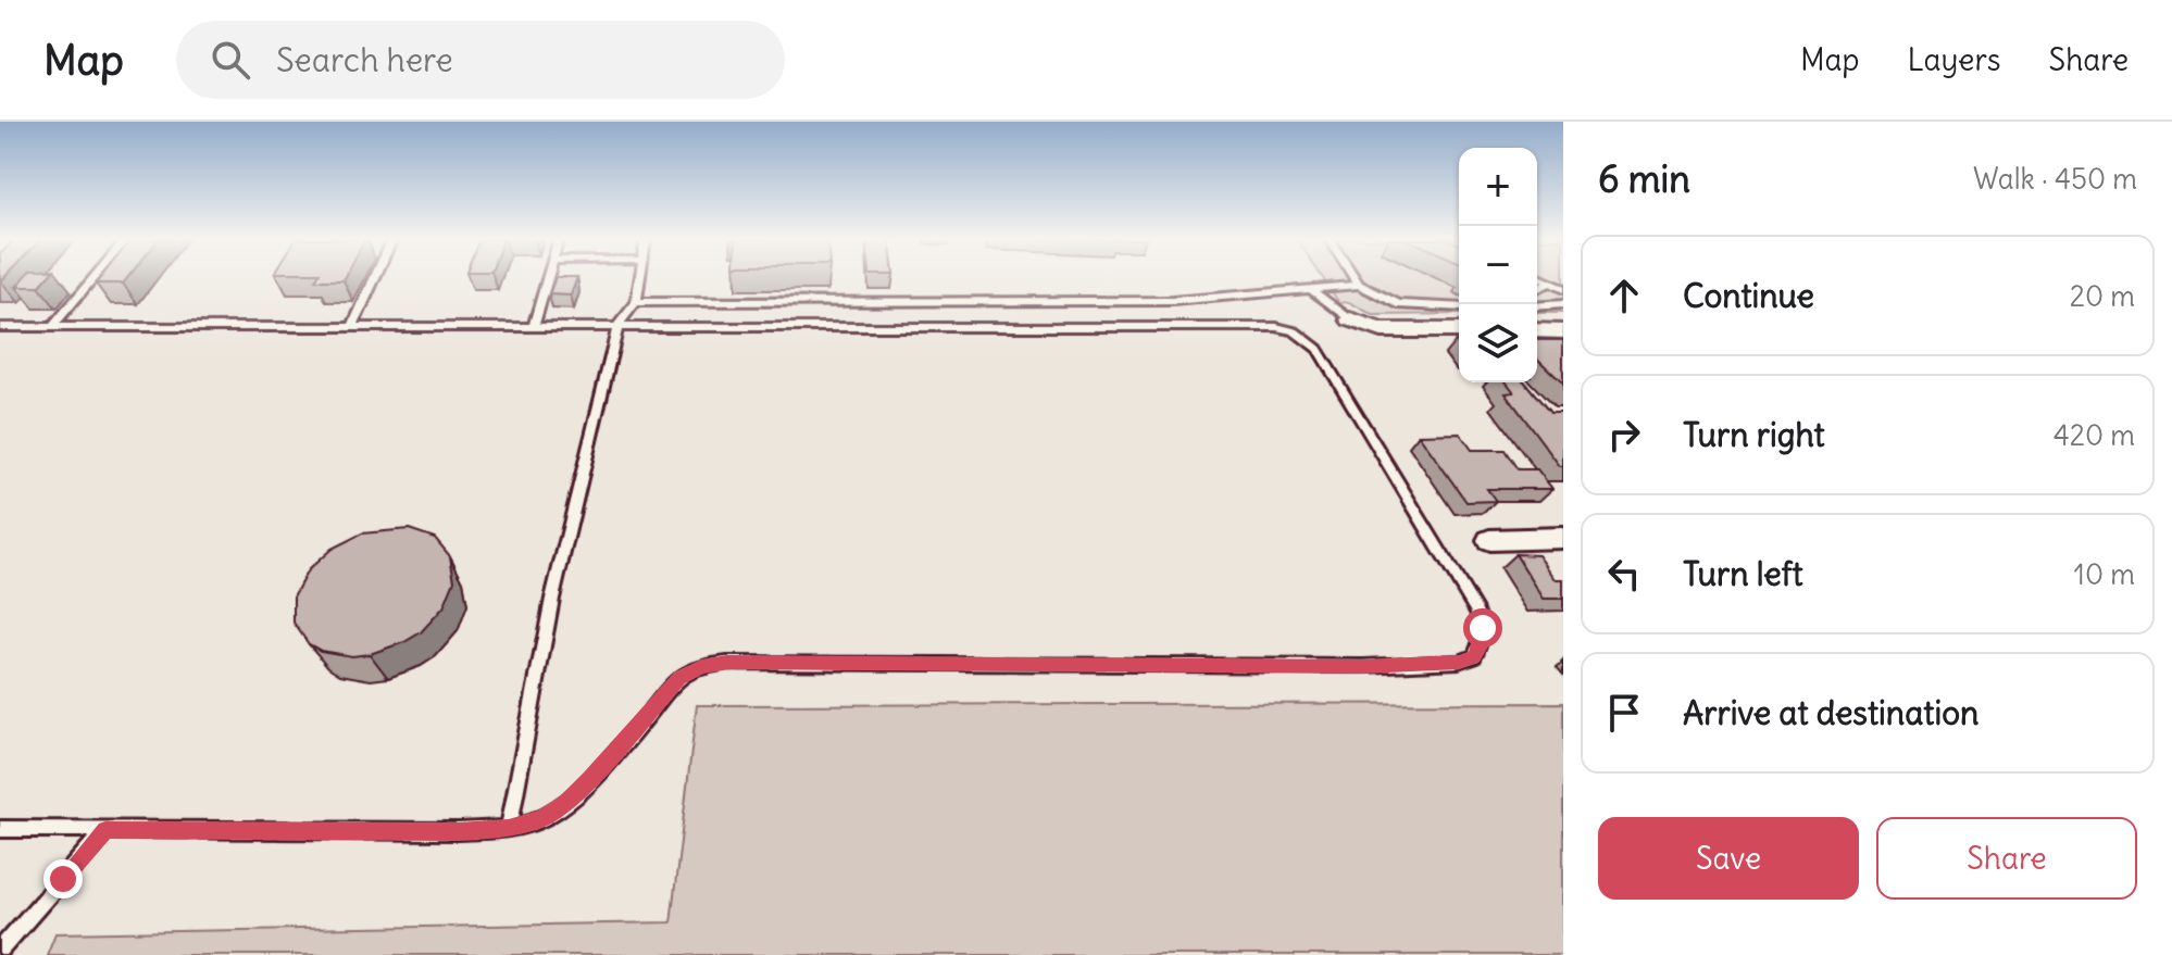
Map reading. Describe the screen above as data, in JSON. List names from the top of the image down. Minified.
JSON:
{"page":{"header":"Map","search":"Search here","nav":["Map","Layers","Share"],"heading":["6 min","Walk · 450 m"],"map_buttons":["+","−"],"list":[["Continue","20 m"],["Turn right","420 m"],["Turn left","10 m"],"Arrive at destination"],"buttons":["Save","Share"]}}
